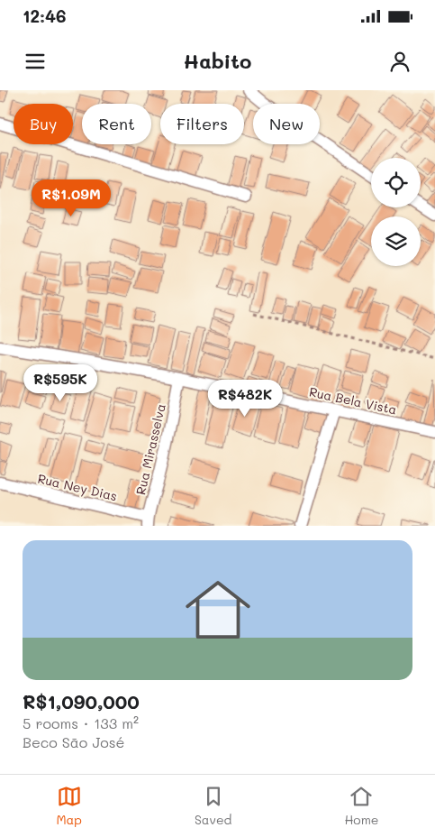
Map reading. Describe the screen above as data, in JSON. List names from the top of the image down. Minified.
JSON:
{"streets":{"street":["Rua Bela Vista","Rua Mirasselva","Rua Ney Dias"]},"crossings":[["Rua Bela Vista","Rua Mirasselva"],["Rua Mirasselva","Rua Ney Dias"]],"page":{"status":"12:46","header":"Habito","chip":["Buy","Rent","Filters","New"],"price":["R$1.09M","R$595K","R$482K"],"list":[{"name":"R$1,090,000","note":"5 rooms · 133 m² · Beco São José"}],"tabs":["Map","Saved","Home"]}}
